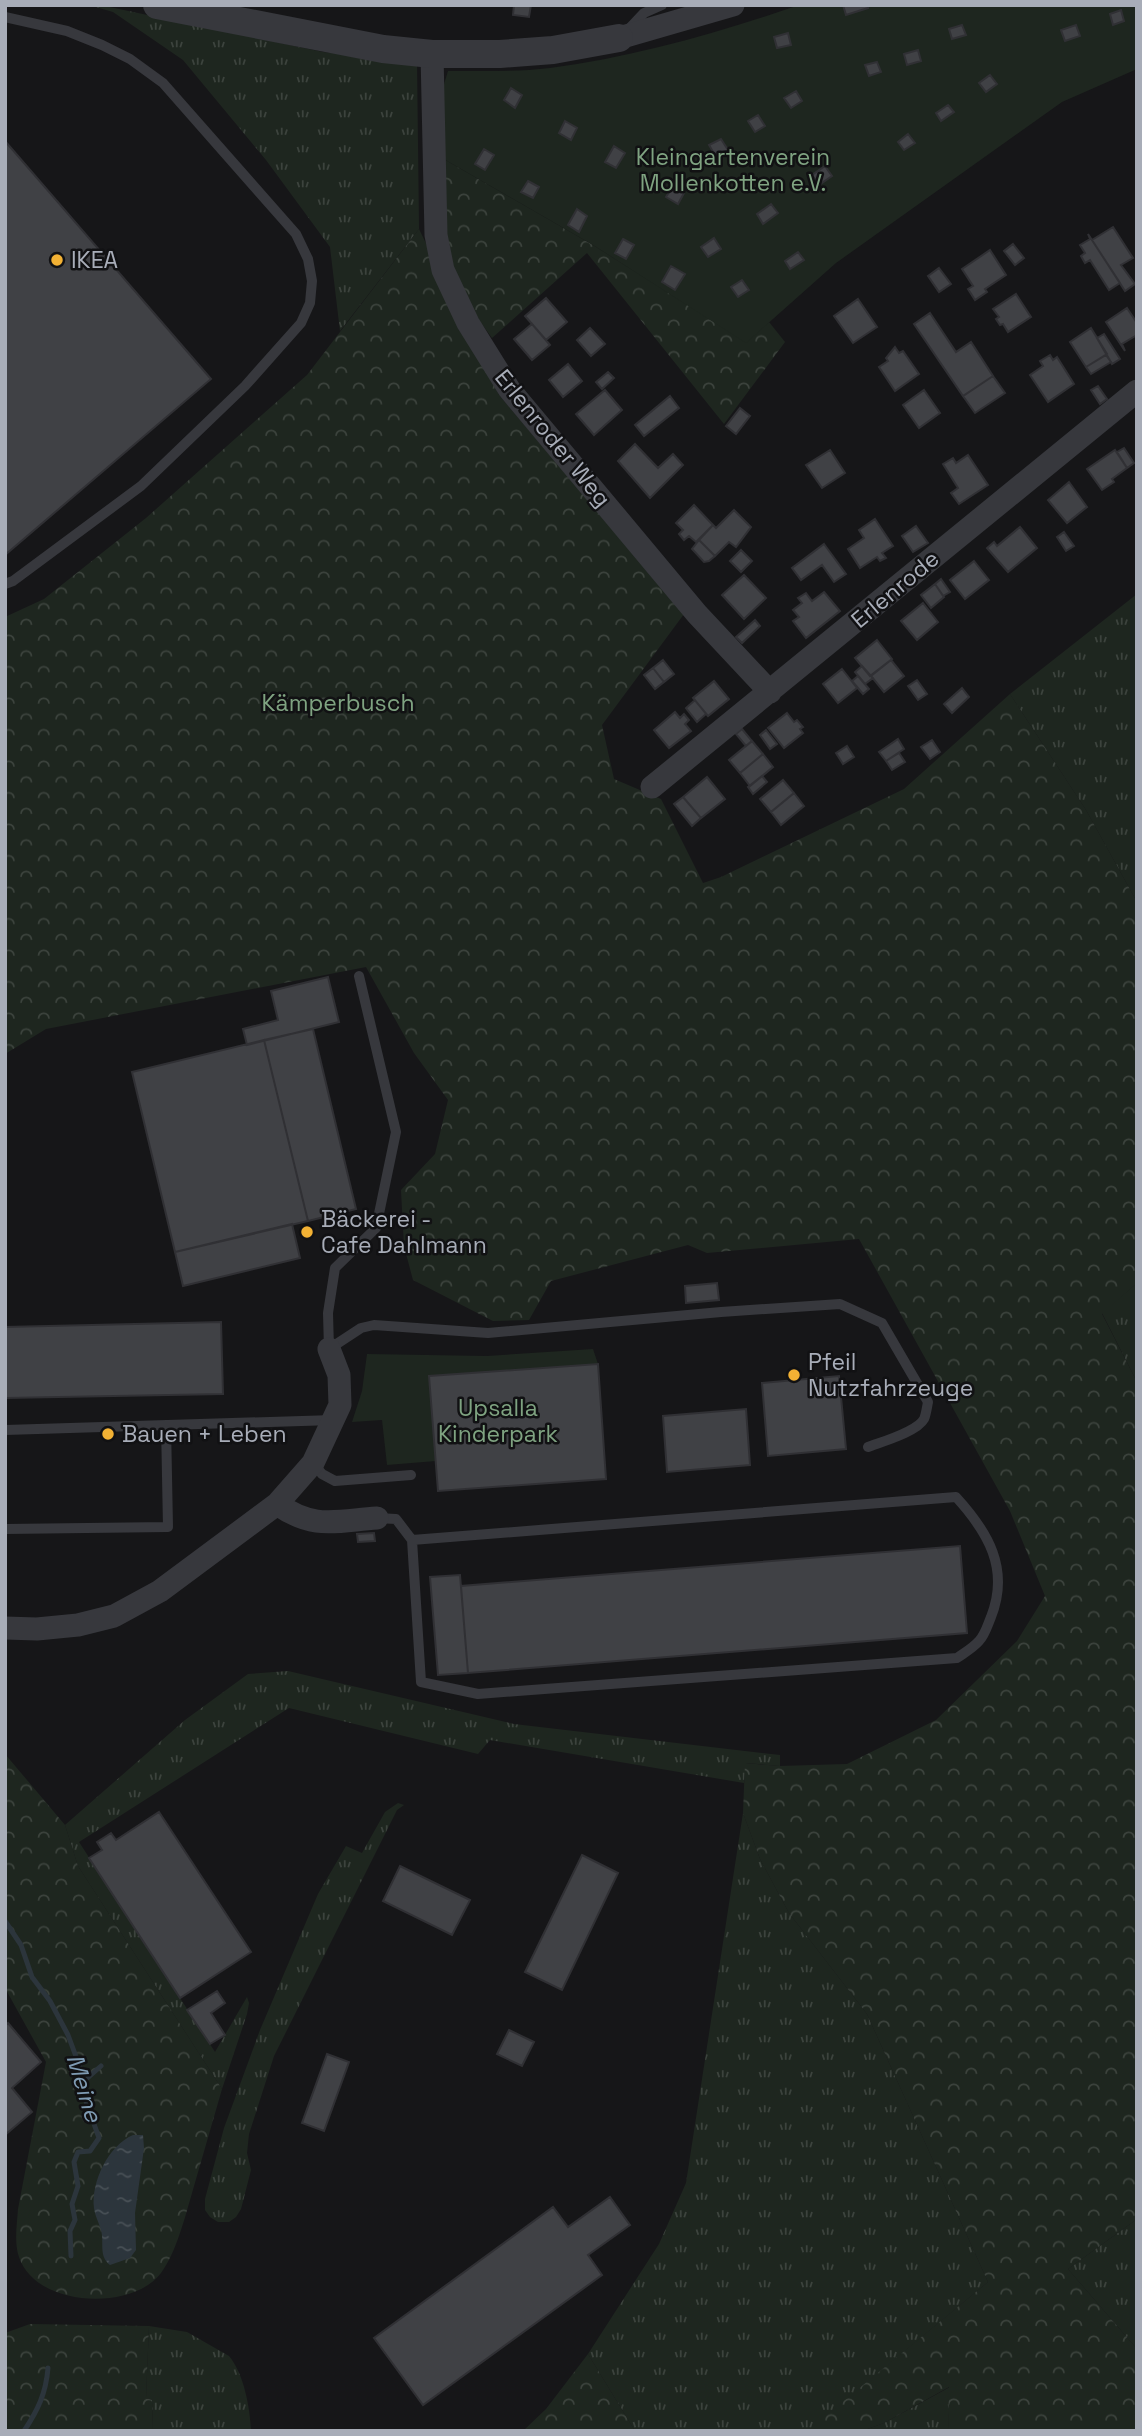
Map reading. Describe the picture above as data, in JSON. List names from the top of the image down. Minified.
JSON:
{"streets":{"street":["Erlenroder Weg","Erlenrode"]},"crossings":[["Erlenroder Weg","Erlenrode"]],"water":["Meine"],"parks":["Kleingartenverein Mollenkotten e.V.","Kämperbusch","Upsalla Kinderpark"],"places":["IKEA","Bäckerei - Cafe Dahlmann","Pfeil Nutzfahrzeuge","Bauen + Leben"]}
